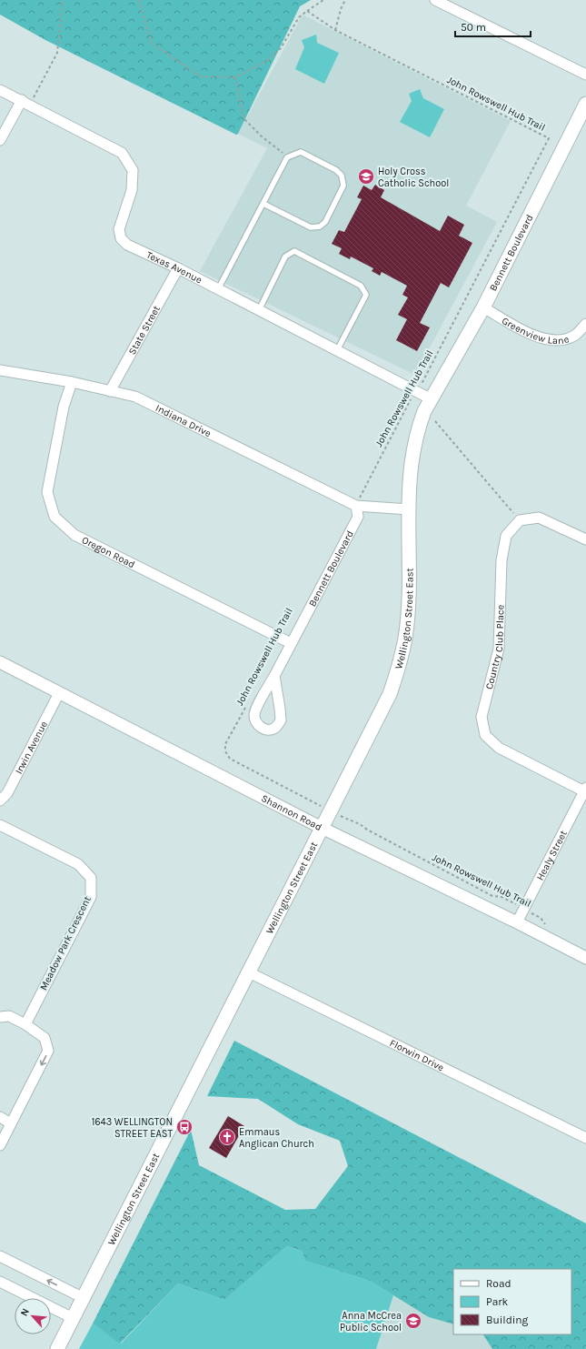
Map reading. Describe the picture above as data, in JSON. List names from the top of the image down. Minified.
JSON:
{"streets":{"main road":["Bennett Boulevard","Wellington Street East"],"street":["Texas Avenue","Greenview Lane","State Street","Indiana Drive","Oregon Road","Country Club Place","Irwin Avenue","Shannon Road","Healy Street","Meadow Park Crescent","Florwin Drive"],"path":["John Rowswell Hub Trail"]},"crossings":[["John Rowswell Hub Trail","Bennett Boulevard"],["John Rowswell Hub Trail","Texas Avenue"],["John Rowswell Hub Trail","Indiana Drive"],["John Rowswell Hub Trail","Wellington Street East"],["John Rowswell Hub Trail","Healy Street"],["Bennett Boulevard","Texas Avenue"],["Bennett Boulevard","Greenview Lane"],["Bennett Boulevard","Indiana Drive"],["Bennett Boulevard","Oregon Road"],["Bennett Boulevard","Wellington Street East"],["Texas Avenue","State Street"],["Texas Avenue","Wellington Street East"],["State Street","Indiana Drive"],["Indiana Drive","Oregon Road"],["Wellington Street East","Shannon Road"],["Wellington Street East","Florwin Drive"],["Country Club Place","Healy Street"],["Irwin Avenue","Shannon Road"],["Shannon Road","Healy Street"]],"places":{"school or university":["Holy Cross Catholic School","Anna McCrea Public School"],"bus stop":["1643 WELLINGTON STREET EAST"],"church":["Emmaus Anglican Church"]},"legend":["Road","Park","Building"],"scale_bar":"50 m","north":"top left"}
